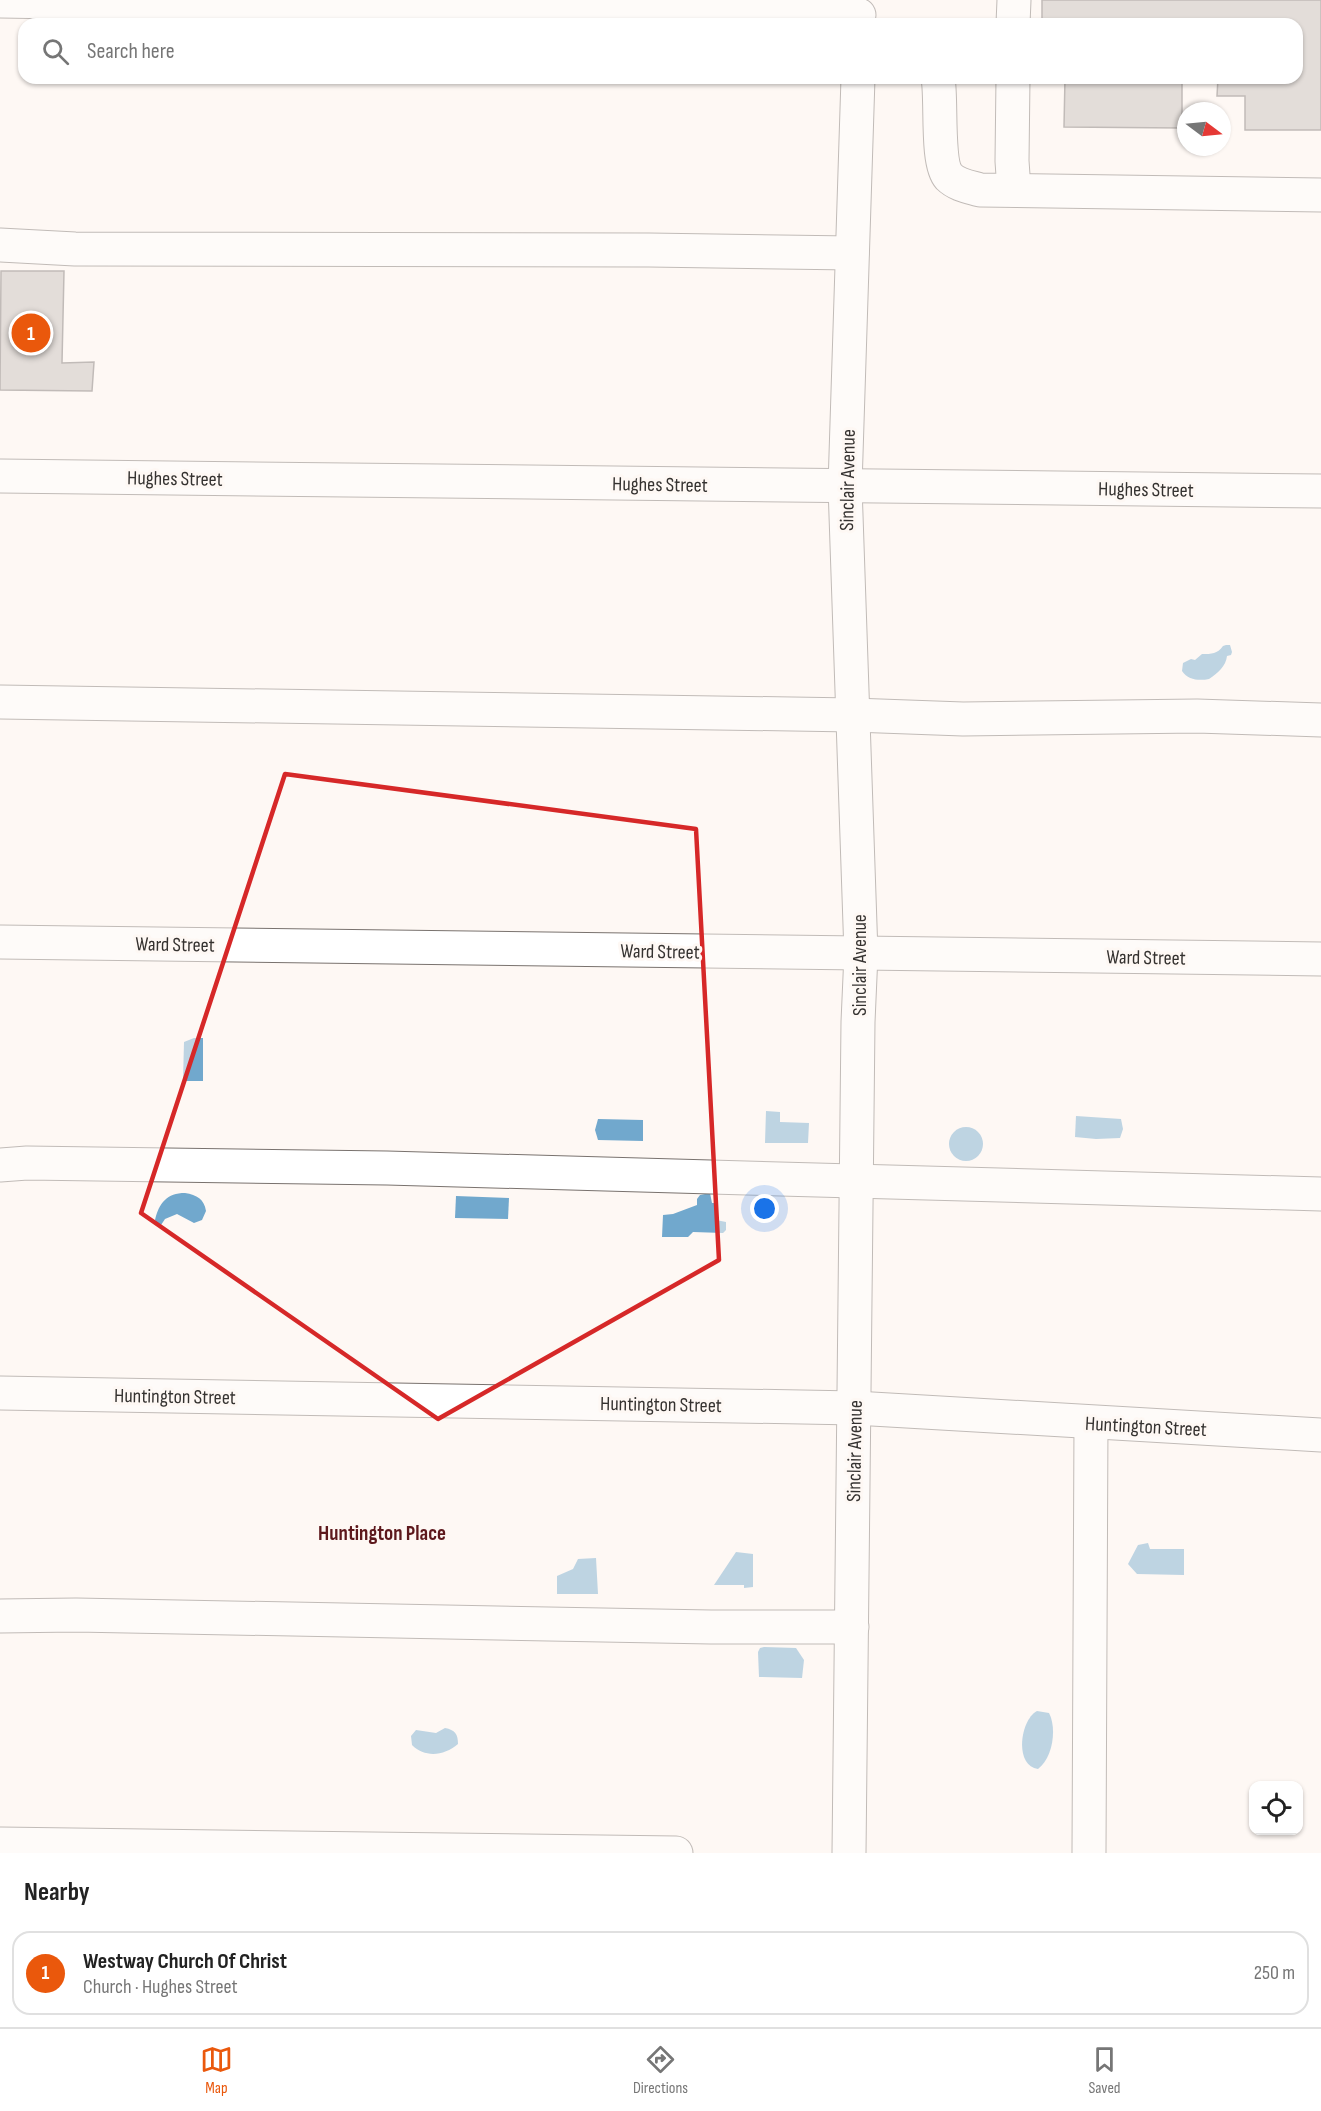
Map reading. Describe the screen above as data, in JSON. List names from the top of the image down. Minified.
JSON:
{"streets":{"street":["Hughes Street","Sinclair Avenue","Ward Street","Huntington Street"]},"crossings":[["Hughes Street","Sinclair Avenue"],["Sinclair Avenue","Ward Street"],["Sinclair Avenue","Huntington Street"]],"districts":["Huntington Place"],"north":"right","page":{"search":"Search here","pins":"1","heading":"Nearby","list":[{"mark":"1","name":"Westway Church Of Christ","note":"Church · Hughes Street","value":"250 m"}],"nav":["Map","Directions","Saved"]}}
